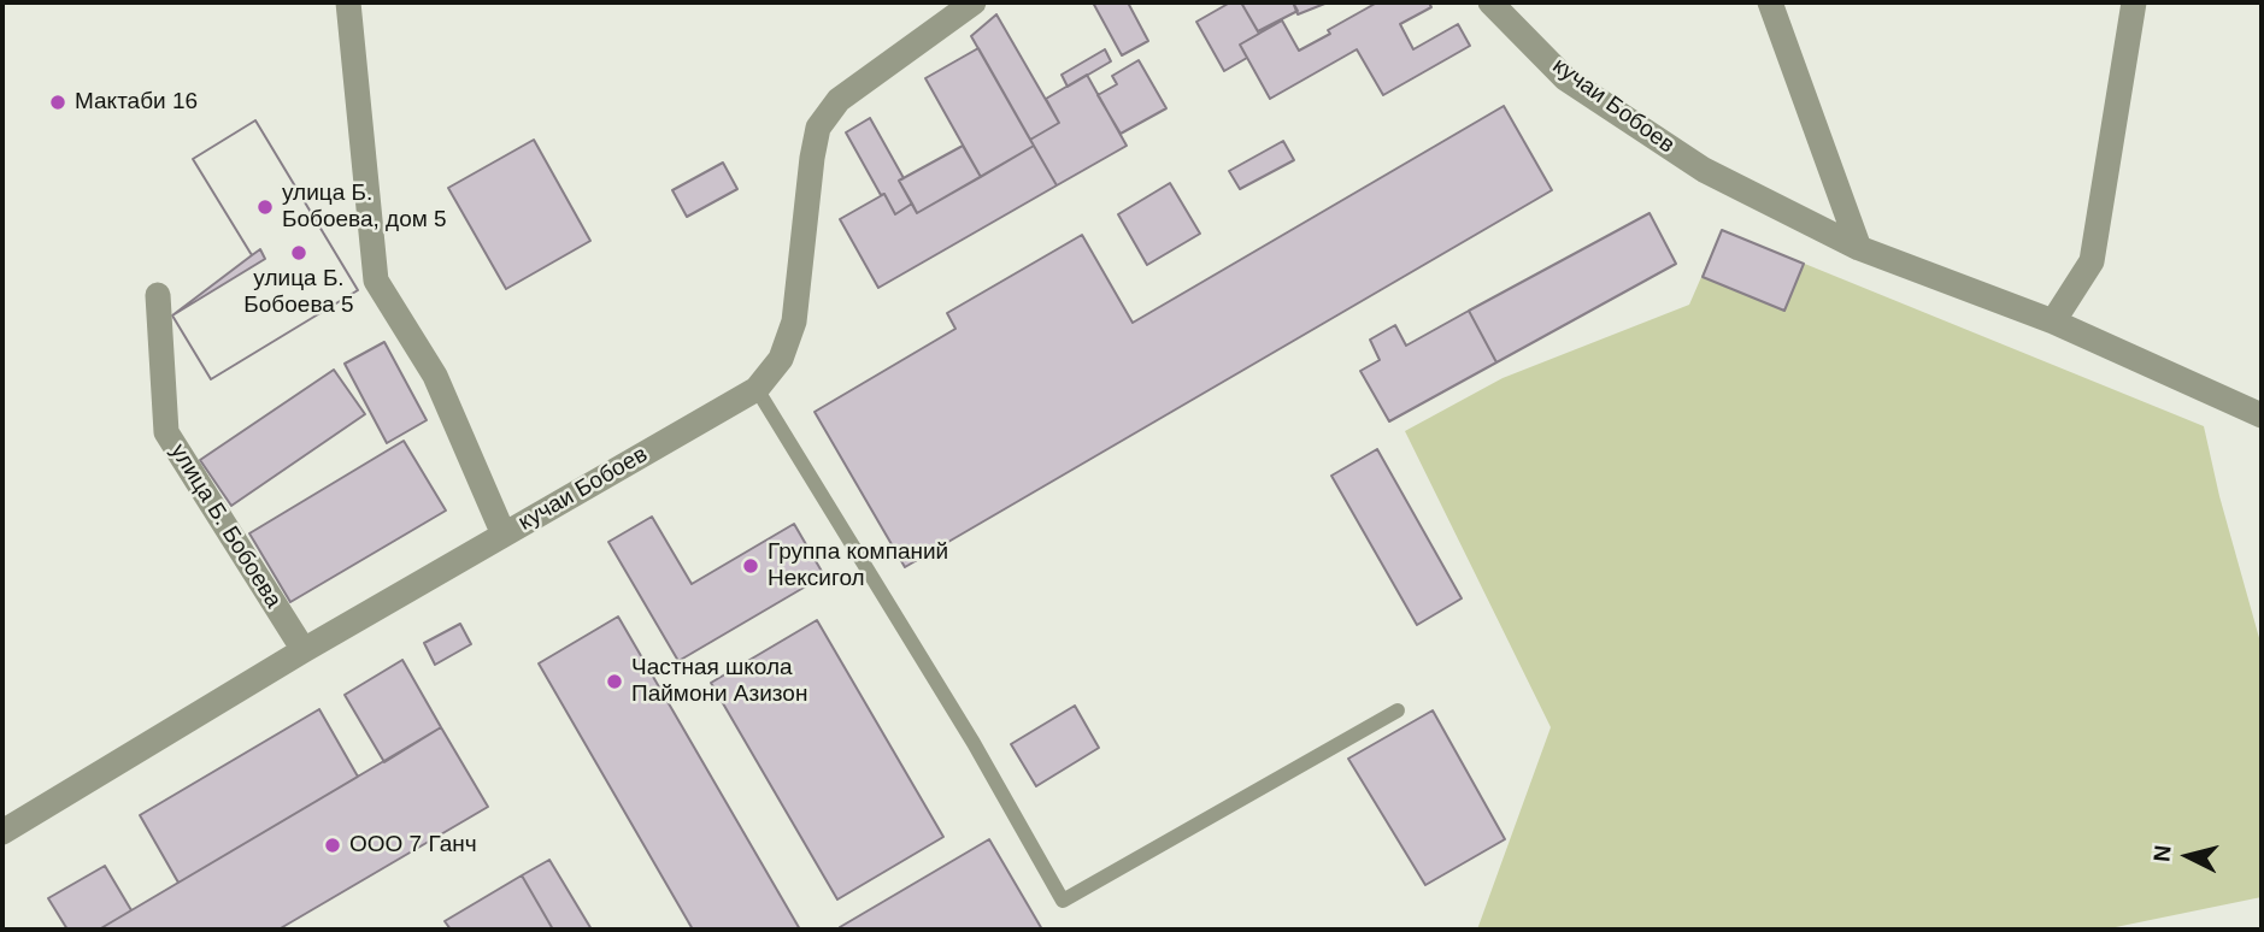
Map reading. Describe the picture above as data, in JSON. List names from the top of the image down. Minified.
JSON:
{"streets":{"street":["кучаи Бобоев","улица Б. Бобоева"]},"crossings":[["кучаи Бобоев","улица Б. Бобоева"]],"places":["Мактаби 16","улица Б. Бобоева, дом 5","улица Б. Бобоева 5","Группа компаний Нексигол","Частная школа Паймони Азизон","ООО 7 Ганч"],"north":"left"}
